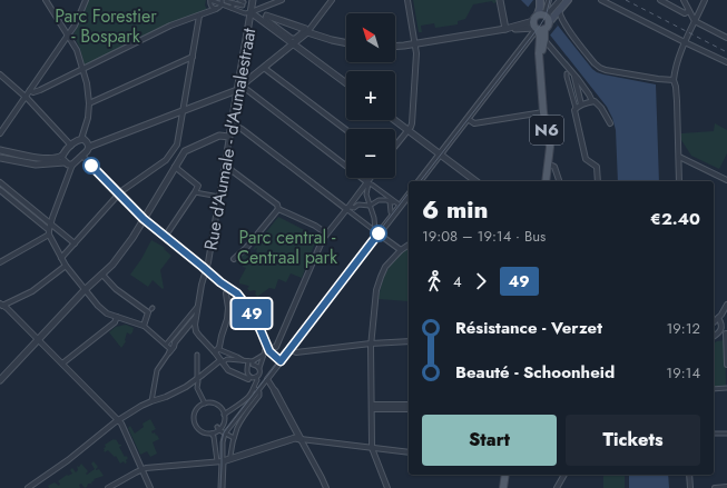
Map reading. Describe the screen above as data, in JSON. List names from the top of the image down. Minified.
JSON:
{"streets":{"main road":["N6"],"street":["Rue d'Aumale - d'Aumalestraat"]},"parks":["Parc Forestier - Bospark","Parc central - Centraal park"],"lines":["bus line 49"],"north":"top left","page":{"on_map":"49","map_buttons":["+","−"],"heading":["6 min","19:08 – 19:14 · Bus","€2.40"],"legs":["4","49"],"list":[{"name":"Résistance - Verzet","value":"19:12"},{"name":"Beauté - Schoonheid","value":"19:14"}],"buttons":["Start","Tickets"]}}
